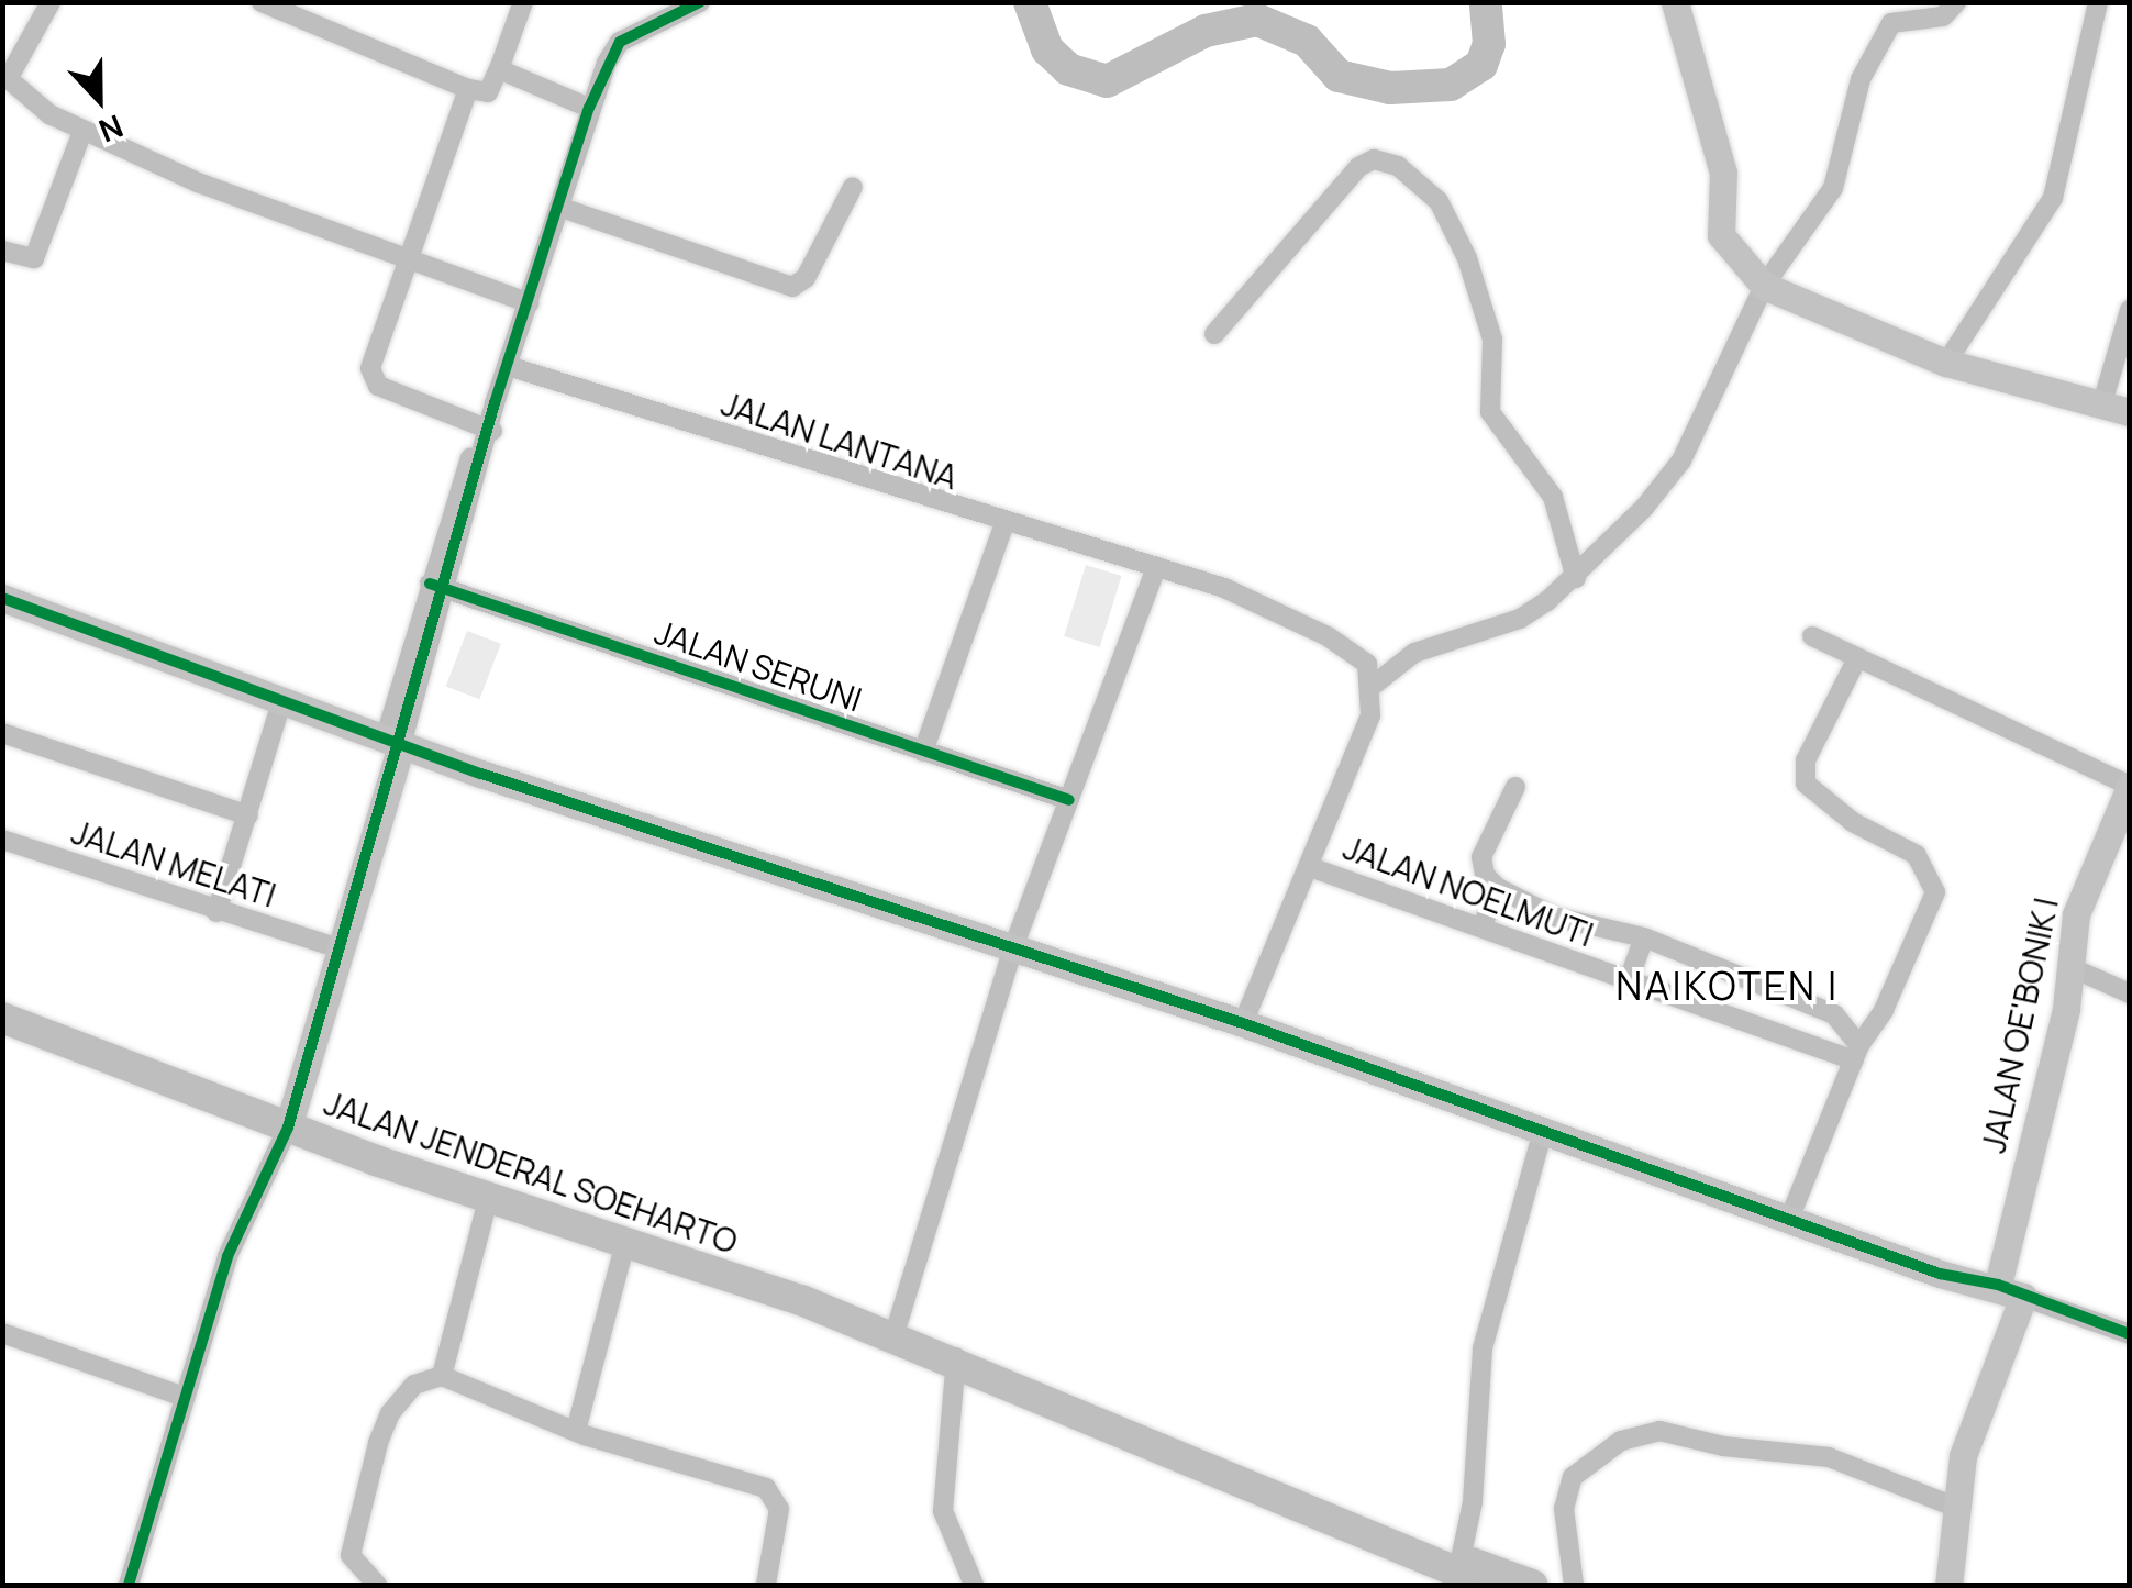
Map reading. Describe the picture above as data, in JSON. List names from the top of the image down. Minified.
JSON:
{"streets":{"main road":["JALAN JENDERAL SOEHARTO"],"street":["JALAN LANTANA","JALAN SERUNI","JALAN MELATI","JALAN NOELMUTI","JALAN OE'BONIK I"]},"districts":["NAIKOTEN I"],"north":"bottom"}
